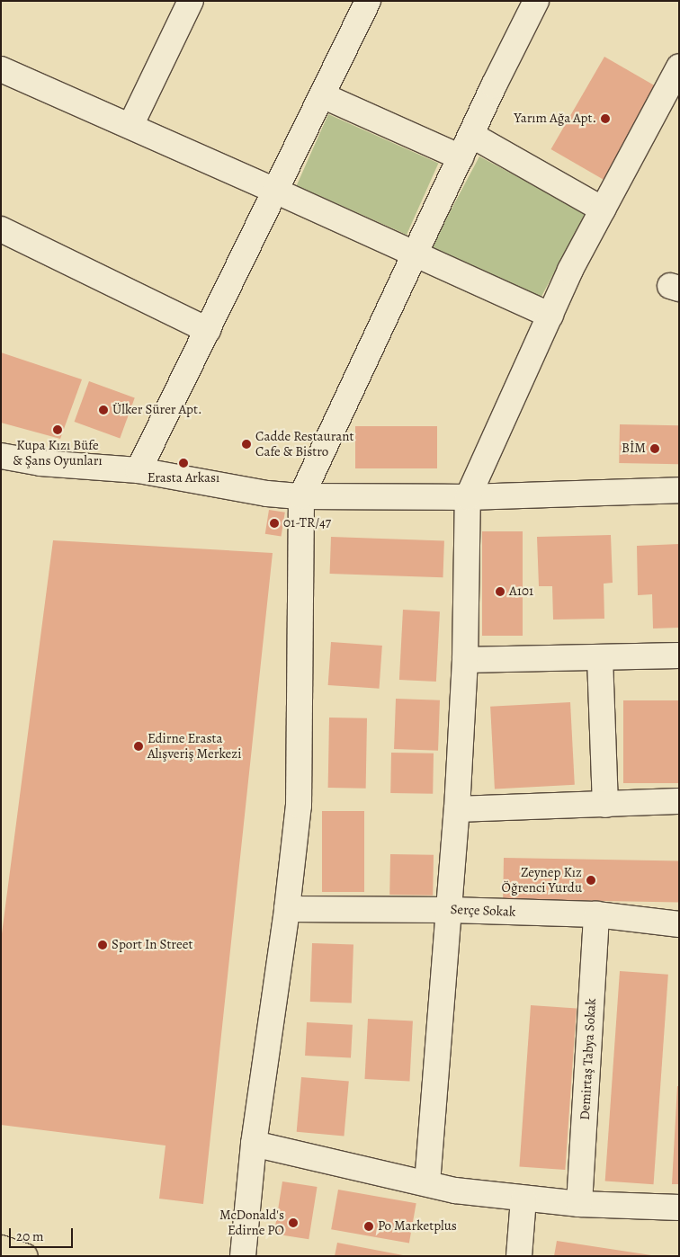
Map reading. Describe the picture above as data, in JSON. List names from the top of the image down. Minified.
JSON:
{"streets":{"street":["Serçe Sokak","Demirtaş Tabya Sokak"]},"crossings":[["Serçe Sokak","Demirtaş Tabya Sokak"]],"places":["Yarım Ağa Apt.","Ülker Sürer Apt.","Kupa Kızı Büfe & Şans Oyunları","Cadde Restaurant Cafe & Bistro","BİM","Erasta Arkası","01-TR/47","A101","Edirne Erasta Alışveriş Merkezi","Zeynep Kız Öğrenci Yurdu","Sport In Street","McDonald's Edirne PO","Po Marketplus"],"scale_bar":"20 m"}
